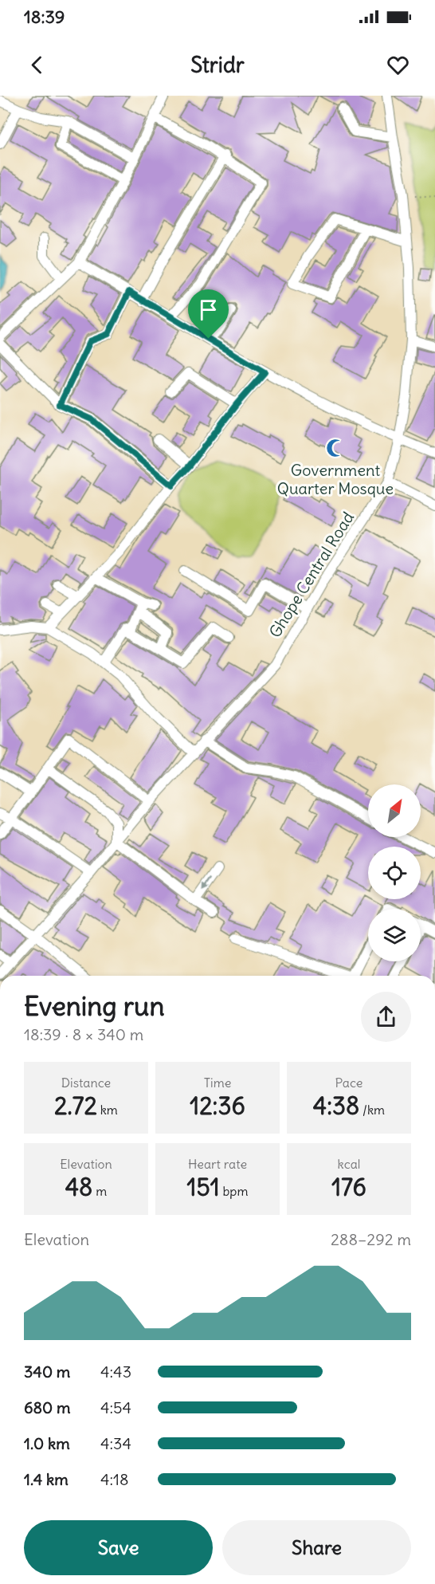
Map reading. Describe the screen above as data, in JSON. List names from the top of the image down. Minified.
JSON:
{"streets":{"street":["Ghope Central Road"]},"places":{"mosque":["Government Quarter Mosque"]},"north":"top right","page":{"status":"18:39","header":"Stridr","heading":["Evening run","18:39 · 8 × 340 m"],"stats":[["Distance","2.72 km"],["Time","12:36"],["Pace","4:38 /km"],["Elevation","48 m"],["Heart rate","151 bpm"],["kcal","176"]],"chart":["Elevation","288–292 m"],"list":[{"name":"340 m","note":"4:43"},{"name":"680 m","note":"4:54"},{"name":"1.0 km","note":"4:34"},{"name":"1.4 km","note":"4:18"}],"buttons":["Save","Share"]}}
